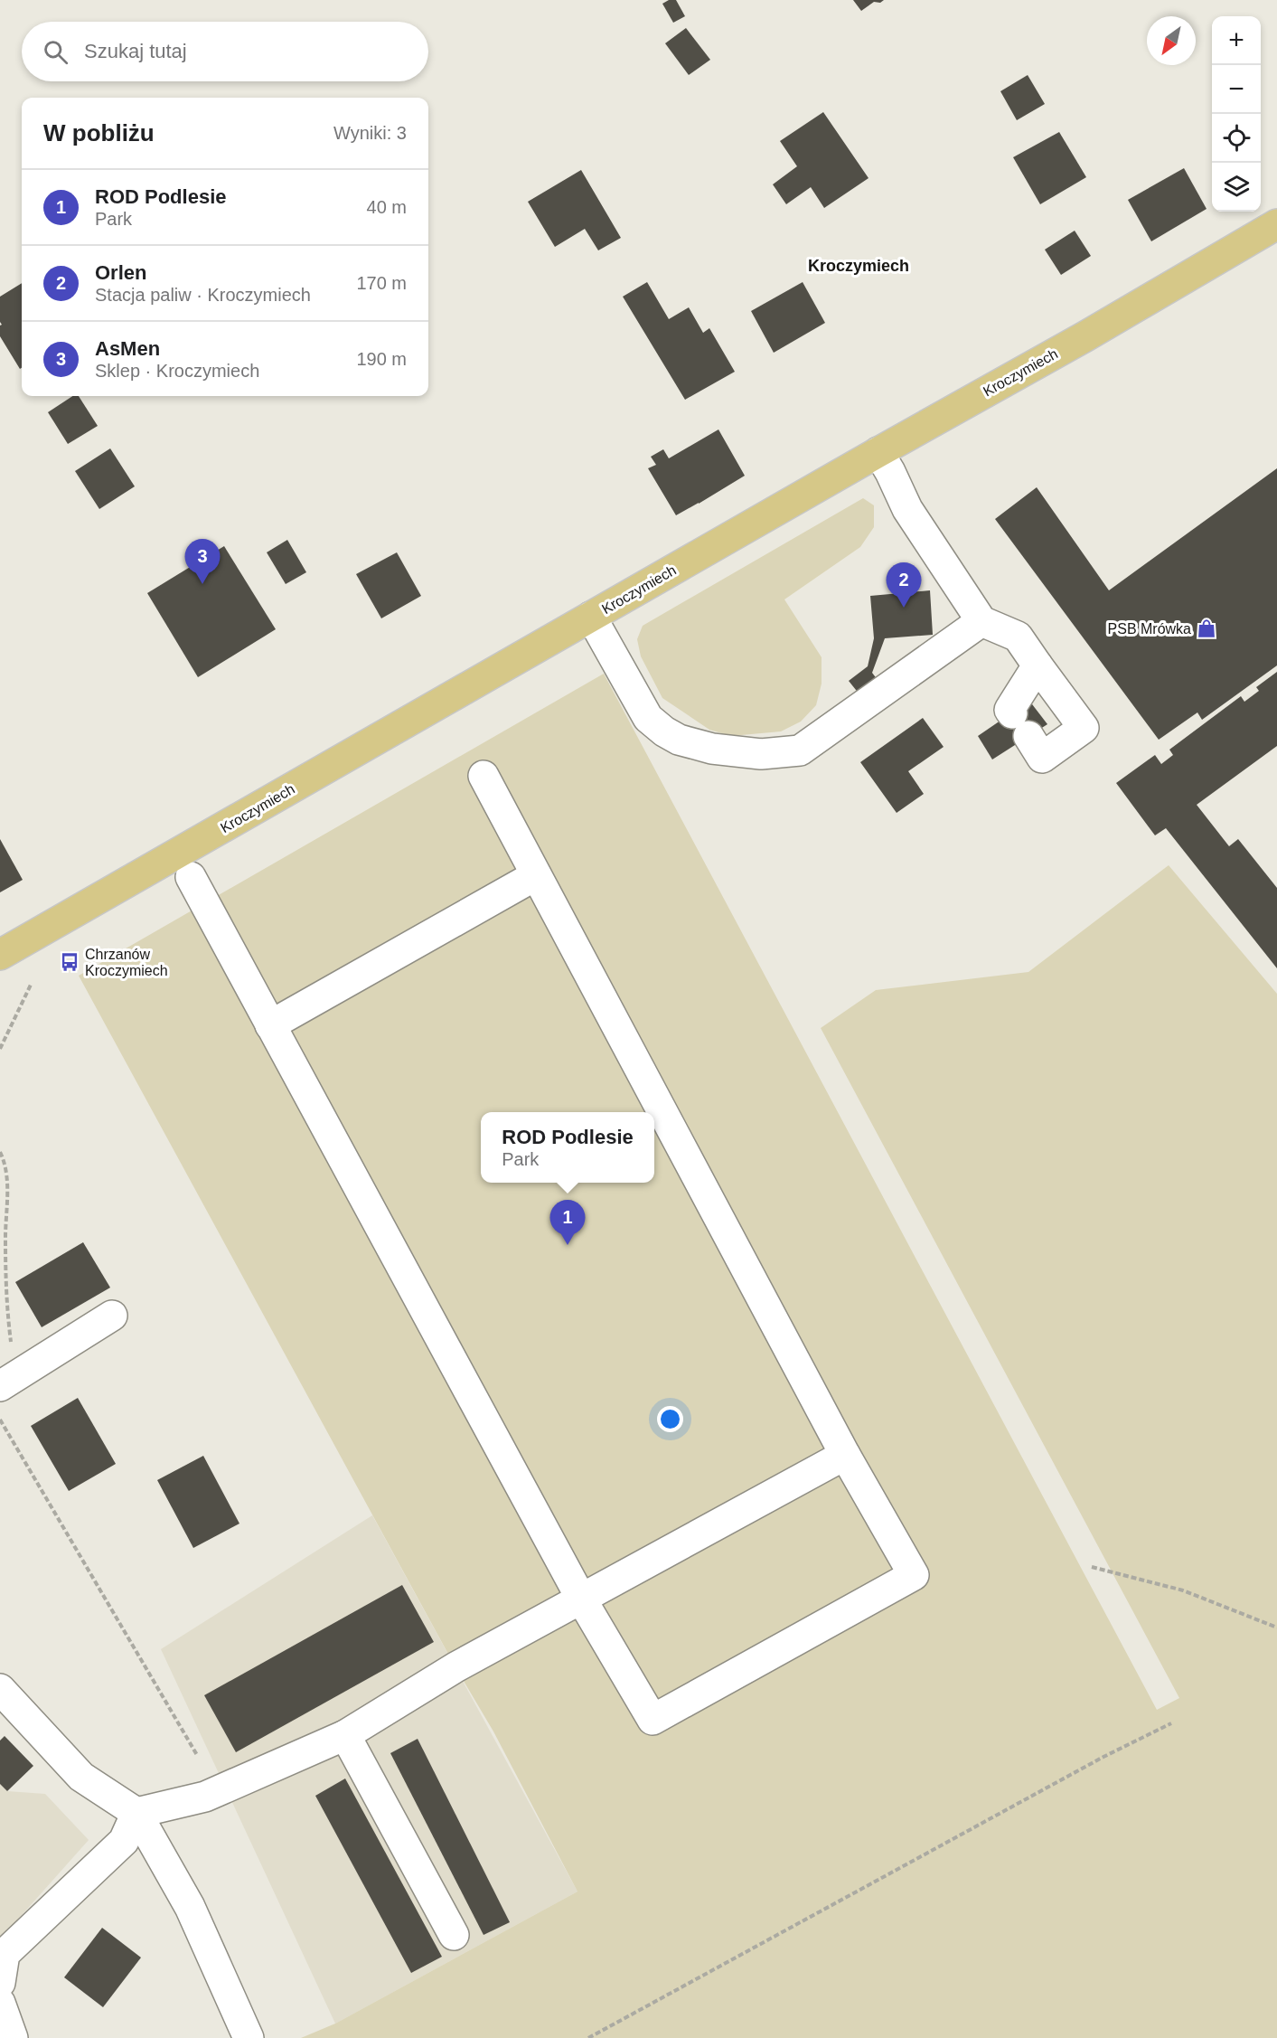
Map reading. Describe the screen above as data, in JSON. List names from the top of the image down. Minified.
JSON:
{"streets":{"main road":["Kroczymiech"]},"districts":["Kroczymiech"],"places":{"shop":["PSB Mrówka"],"bus stop":["Chrzanów Kroczymiech"]},"north":"bottom left","page":{"map_buttons":["+","−"],"search":"Szukaj tutaj","heading":["W pobliżu","Wyniki: 3"],"list":[{"mark":"1","name":"ROD Podlesie","note":"Park","value":"40 m"},{"mark":"2","name":"Orlen","note":"Stacja paliw · Kroczymiech","value":"170 m"},{"mark":"3","name":"AsMen","note":"Sklep · Kroczymiech","value":"190 m"}],"pins":["3","2","1"],"popup":["ROD Podlesie","Park"]}}
